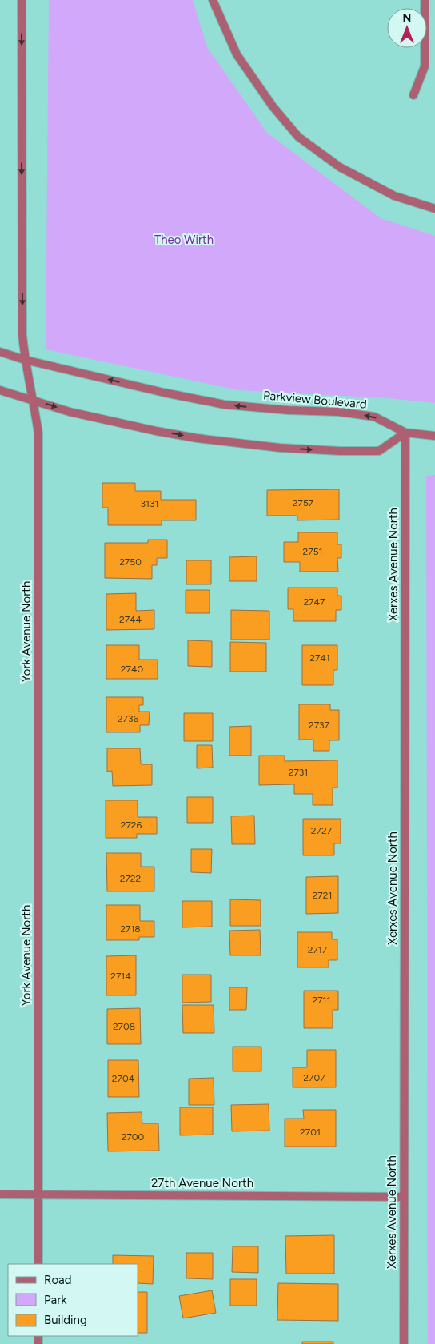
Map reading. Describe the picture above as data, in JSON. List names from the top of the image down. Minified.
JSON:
{"streets":{"street":["Parkview Boulevard","Xerxes Avenue North","York Avenue North","27th Avenue North"]},"crossings":[["Parkview Boulevard","Xerxes Avenue North"],["Parkview Boulevard","York Avenue North"],["Xerxes Avenue North","27th Avenue North"],["York Avenue North","27th Avenue North"]],"parks":["Theo Wirth"],"house_numbers":["2757","3131","2751","2750","2747","2744","2741","2740","2736","2737","2731","2726","2727","2722","2721","2718","2717","2714","2711","2708","2707","2704","2701","2700"],"legend":["Road","Park","Building"],"north":"top"}
